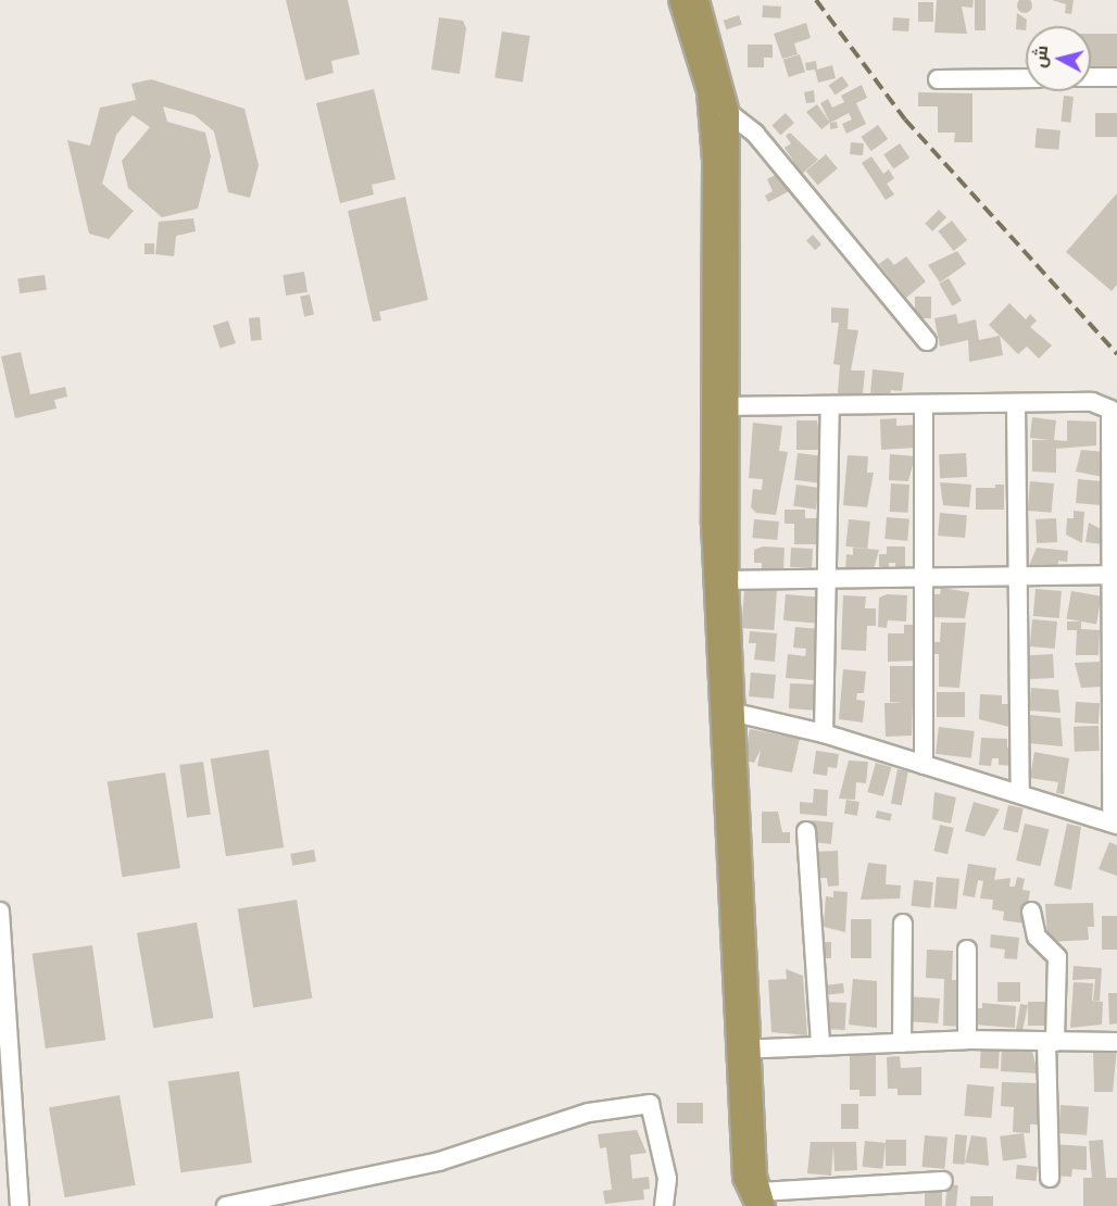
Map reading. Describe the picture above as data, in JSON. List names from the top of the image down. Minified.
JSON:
{"north":"left"}
